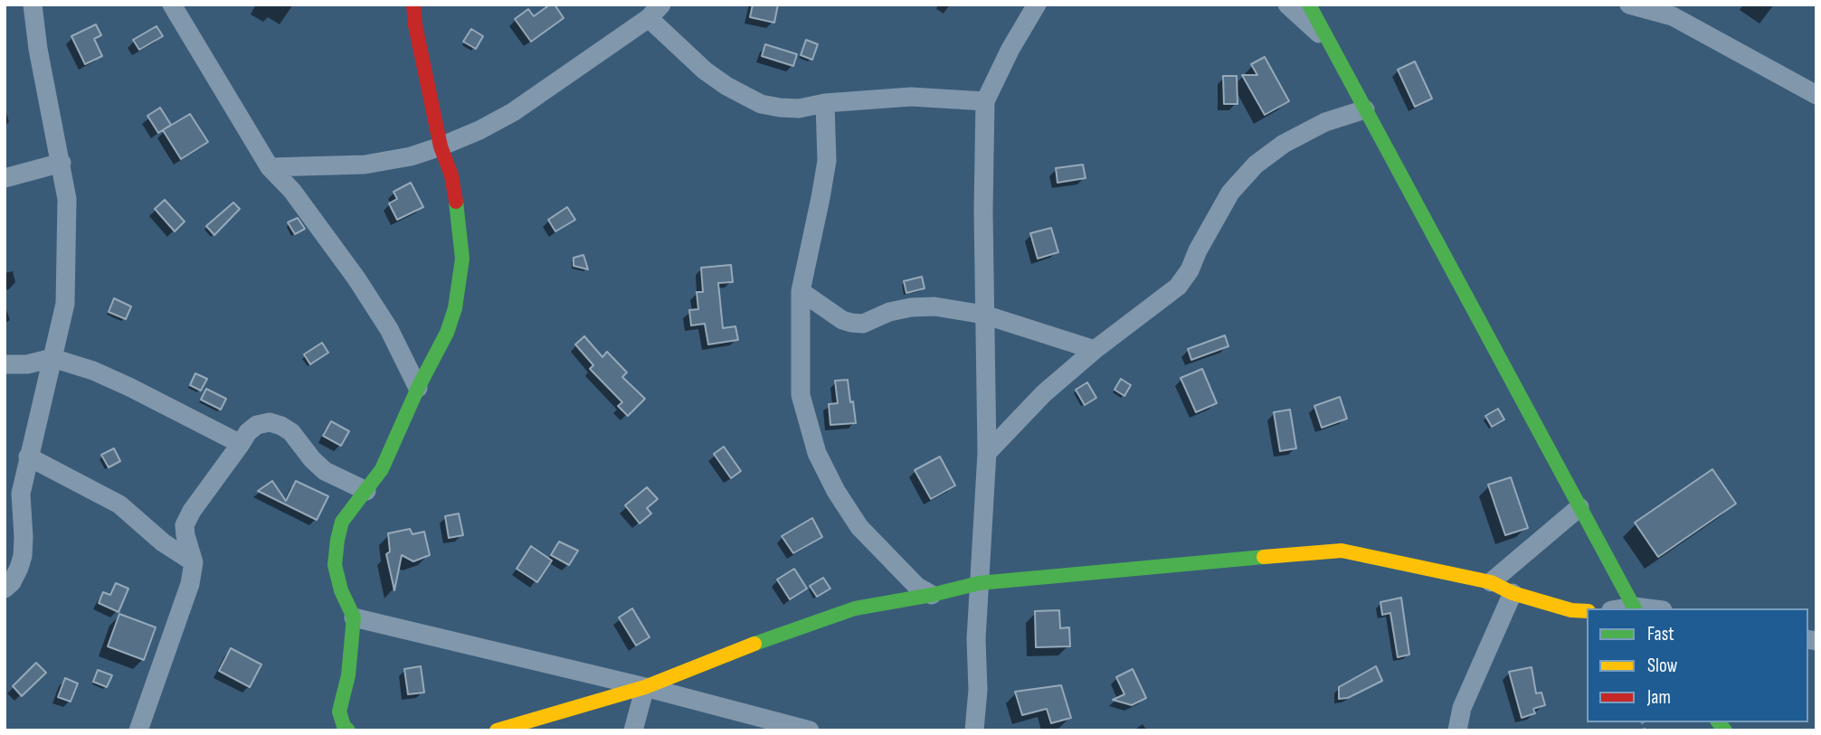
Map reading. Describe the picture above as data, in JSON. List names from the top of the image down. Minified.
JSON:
{"legend":["Fast","Slow","Jam"]}
